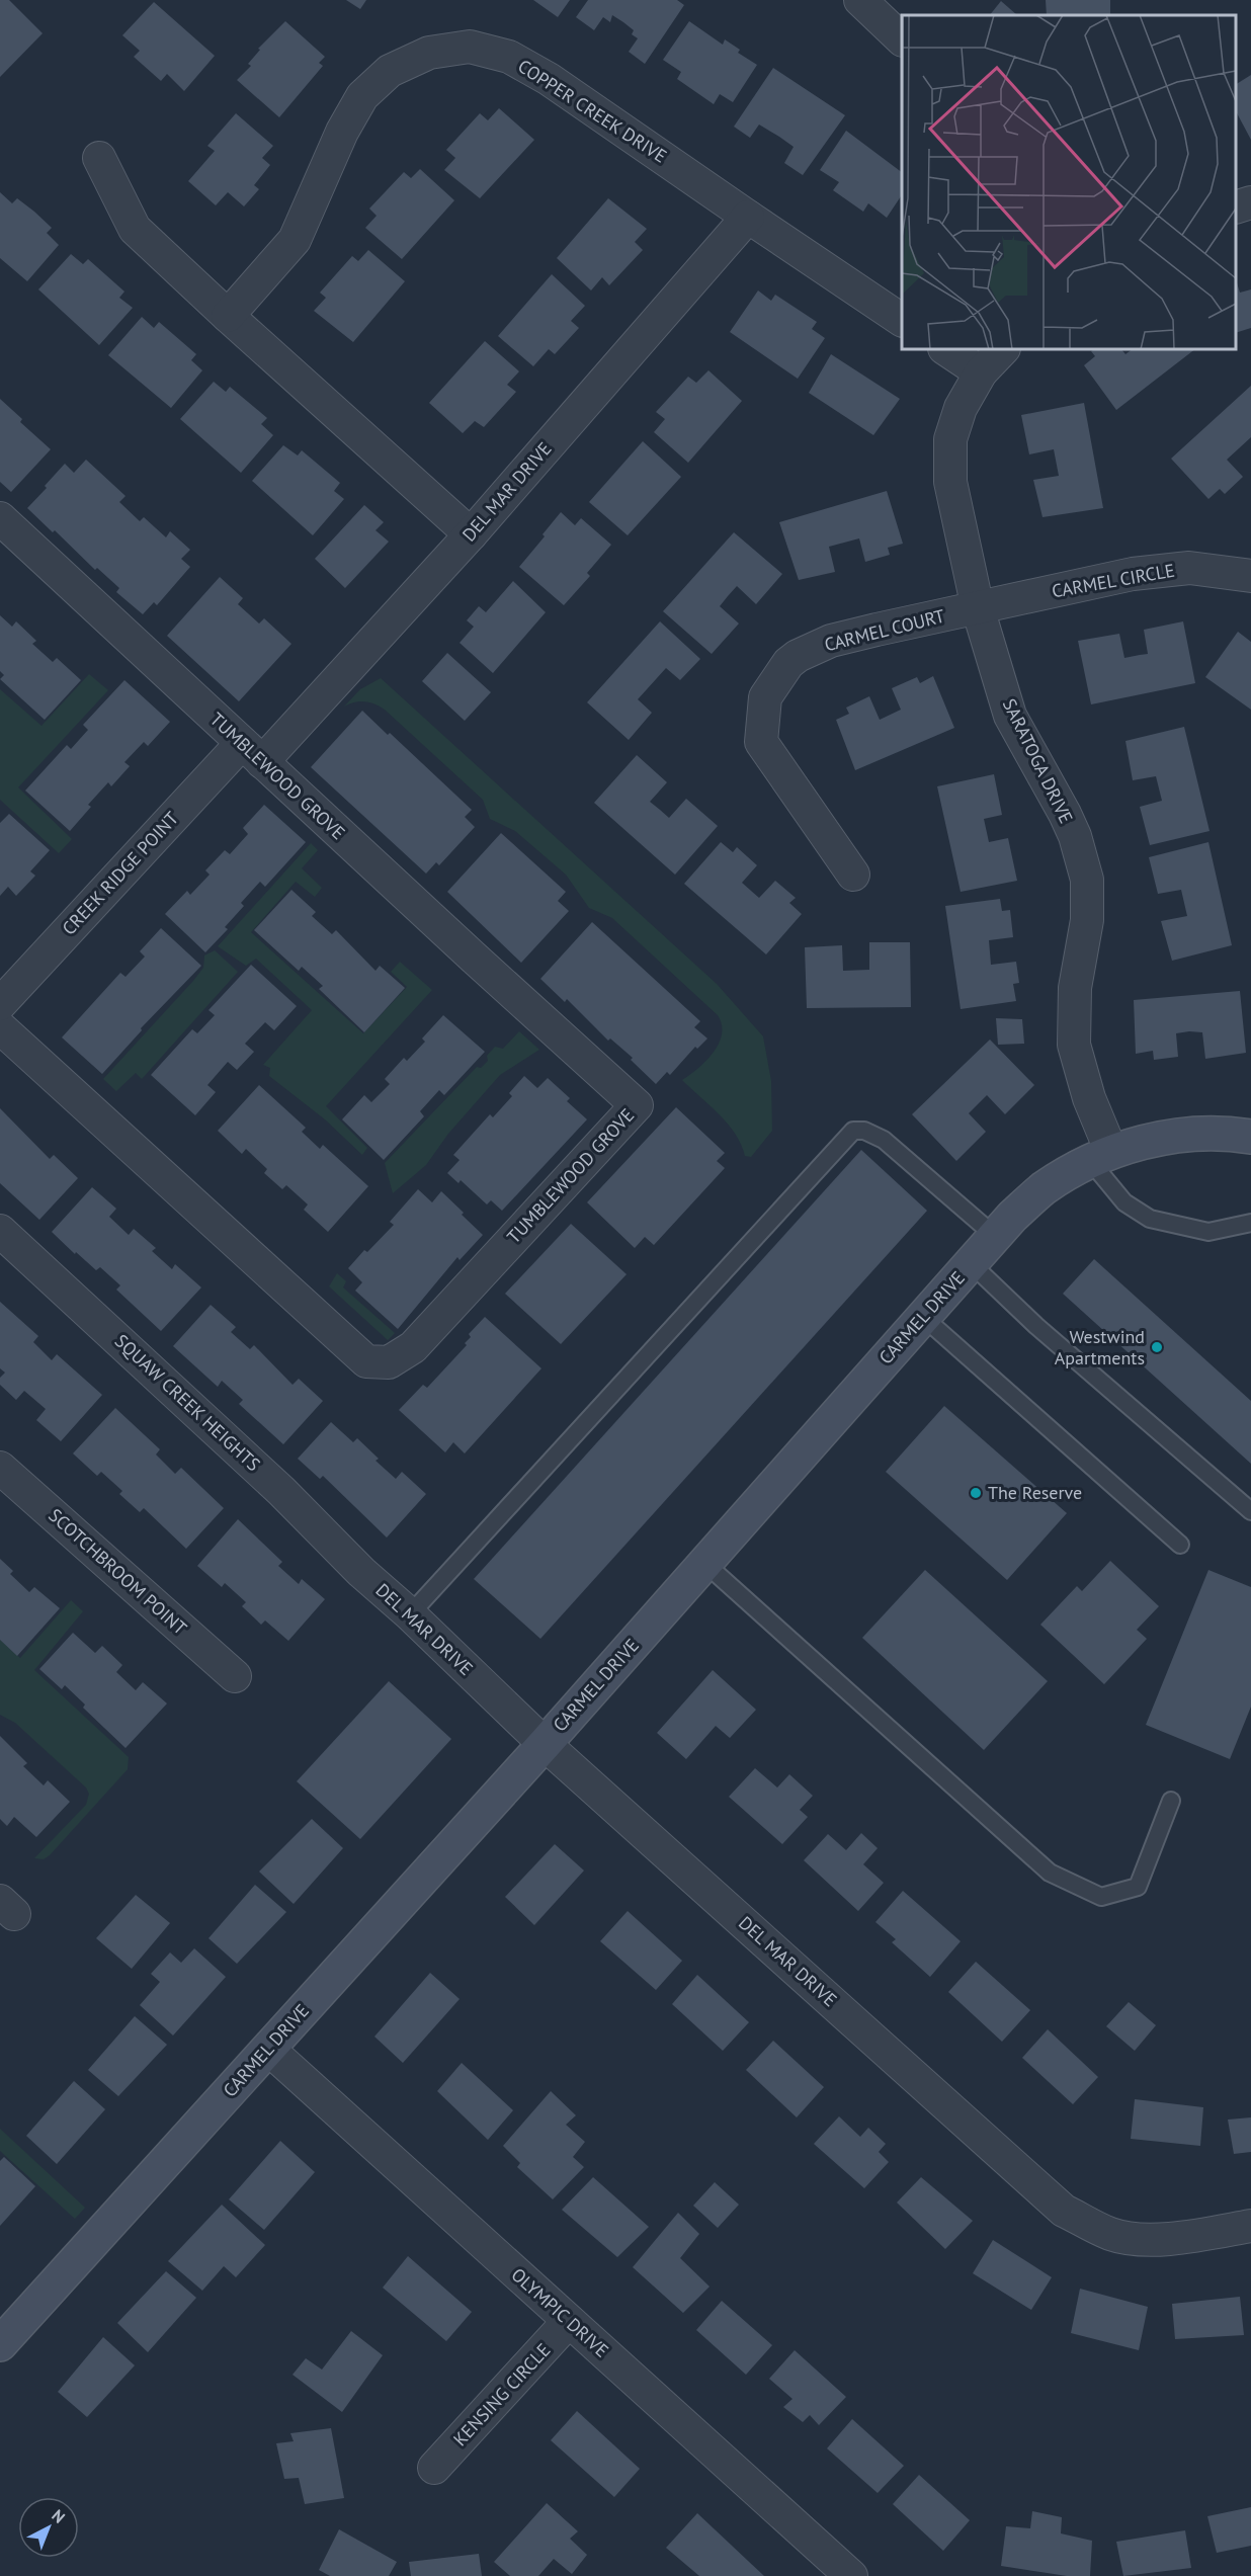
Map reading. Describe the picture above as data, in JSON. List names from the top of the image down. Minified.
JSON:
{"streets":{"street":["COPPER CREEK DRIVE","DEL MAR DRIVE","CARMEL CIRCLE","CARMEL COURT","SARATOGA DRIVE","TUMBLEWOOD GROVE","CREEK RIDGE POINT","CARMEL DRIVE","SQUAW CREEK HEIGHTS","SCOTCHBROOM POINT","OLYMPIC DRIVE","KENSING CIRCLE"]},"crossings":[["COPPER CREEK DRIVE","DEL MAR DRIVE"],["DEL MAR DRIVE","TUMBLEWOOD GROVE"],["DEL MAR DRIVE","CREEK RIDGE POINT"],["DEL MAR DRIVE","CARMEL DRIVE"],["DEL MAR DRIVE","SQUAW CREEK HEIGHTS"],["CARMEL CIRCLE","CARMEL COURT"],["CARMEL CIRCLE","SARATOGA DRIVE"],["CARMEL COURT","SARATOGA DRIVE"],["SARATOGA DRIVE","CARMEL DRIVE"],["TUMBLEWOOD GROVE","CREEK RIDGE POINT"],["CARMEL DRIVE","OLYMPIC DRIVE"],["OLYMPIC DRIVE","KENSING CIRCLE"]],"places":["Westwind Apartments","The Reserve"],"north":"top right"}
